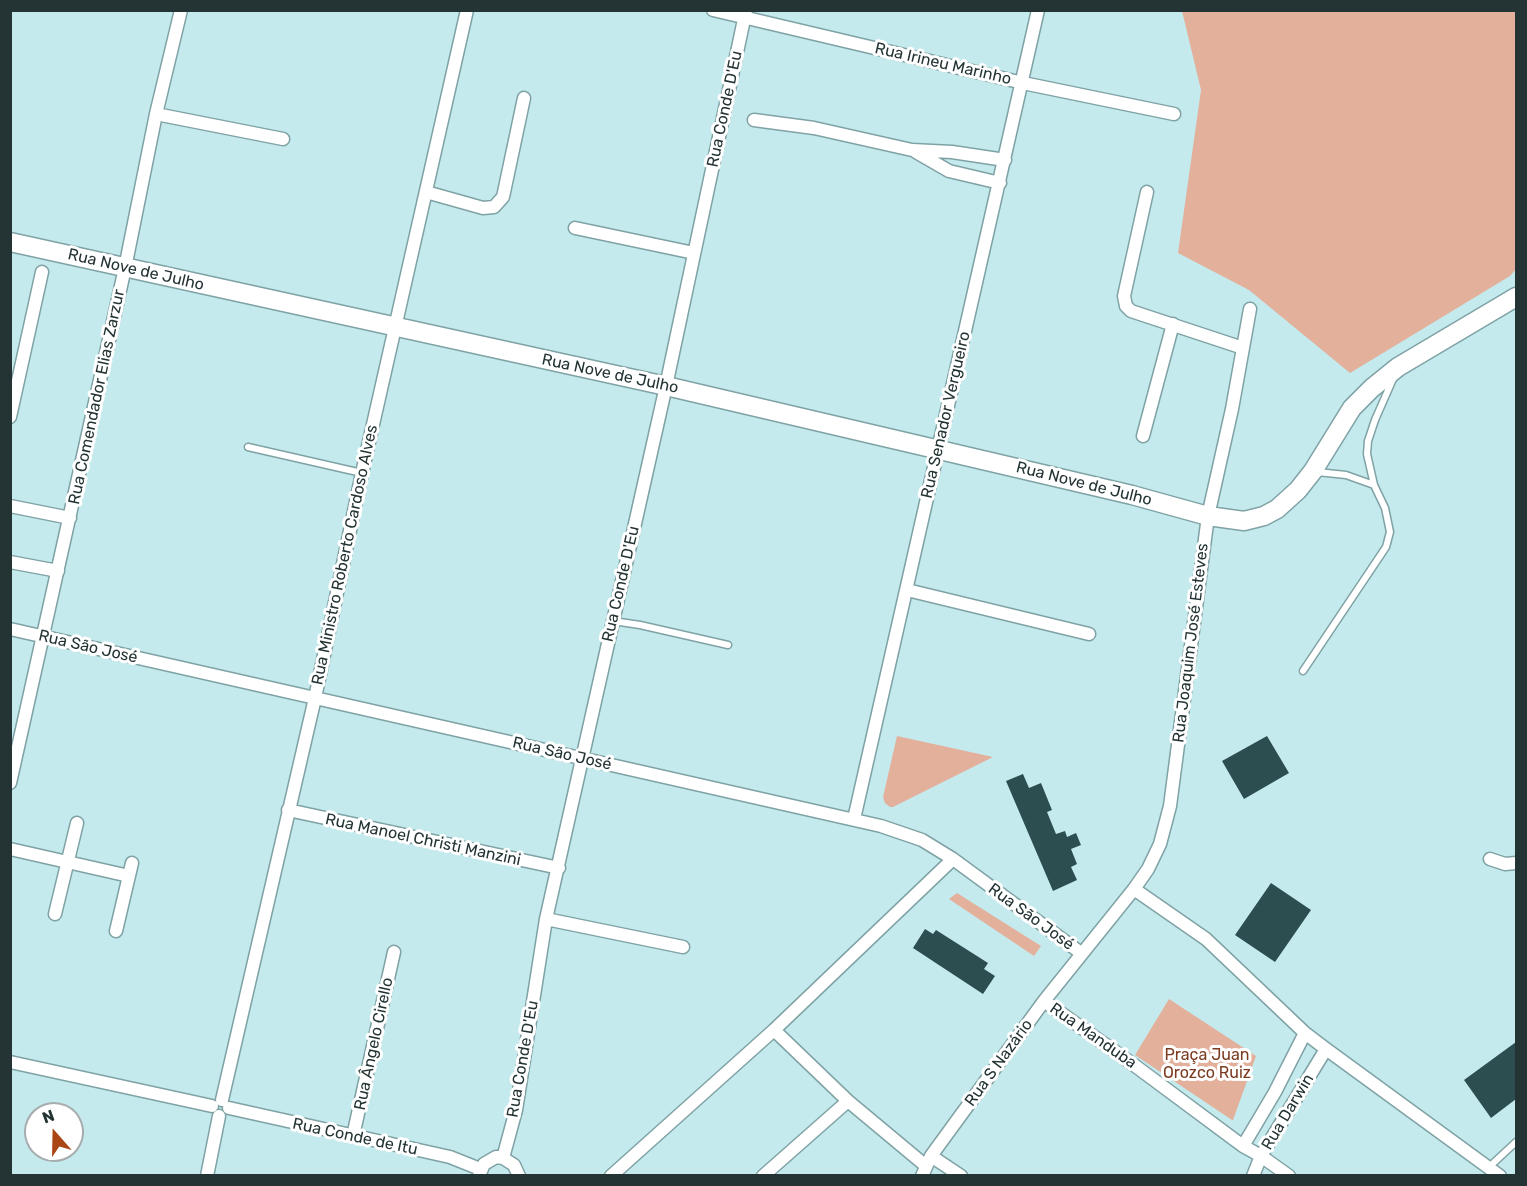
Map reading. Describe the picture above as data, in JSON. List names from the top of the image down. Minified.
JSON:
{"streets":{"street":["Rua Irineu Marinho","Rua Conde D'Eu","Rua Nove de Julho","Rua Comendador Elias Zarzur","Rua Senador Vergueiro","Rua Ministro Roberto Cardoso Alves","Rua Joaquim José Esteves","Rua São José","Rua Manoel Christi Manzini","Rua Manduba","Rua Ângelo Cirello","Rua S Nazário","Rua Darwin","Rua Conde de Itu"]},"crossings":[["Rua Irineu Marinho","Rua Conde D'Eu"],["Rua Irineu Marinho","Rua Senador Vergueiro"],["Rua Conde D'Eu","Rua Nove de Julho"],["Rua Conde D'Eu","Rua São José"],["Rua Conde D'Eu","Rua Manoel Christi Manzini"],["Rua Nove de Julho","Rua Comendador Elias Zarzur"],["Rua Nove de Julho","Rua Senador Vergueiro"],["Rua Nove de Julho","Rua Ministro Roberto Cardoso Alves"],["Rua Nove de Julho","Rua Joaquim José Esteves"],["Rua Comendador Elias Zarzur","Rua São José"],["Rua Senador Vergueiro","Rua São José"],["Rua Ministro Roberto Cardoso Alves","Rua São José"],["Rua Ministro Roberto Cardoso Alves","Rua Manoel Christi Manzini"],["Rua Ministro Roberto Cardoso Alves","Rua Conde de Itu"],["Rua Joaquim José Esteves","Rua São José"],["Rua Joaquim José Esteves","Rua S Nazário"],["Rua São José","Rua S Nazário"],["Rua Manduba","Rua S Nazário"],["Rua Manduba","Rua Darwin"],["Rua Ângelo Cirello","Rua Conde de Itu"]],"parks":["Praça Juan Orozco Ruiz"],"north":"top"}
